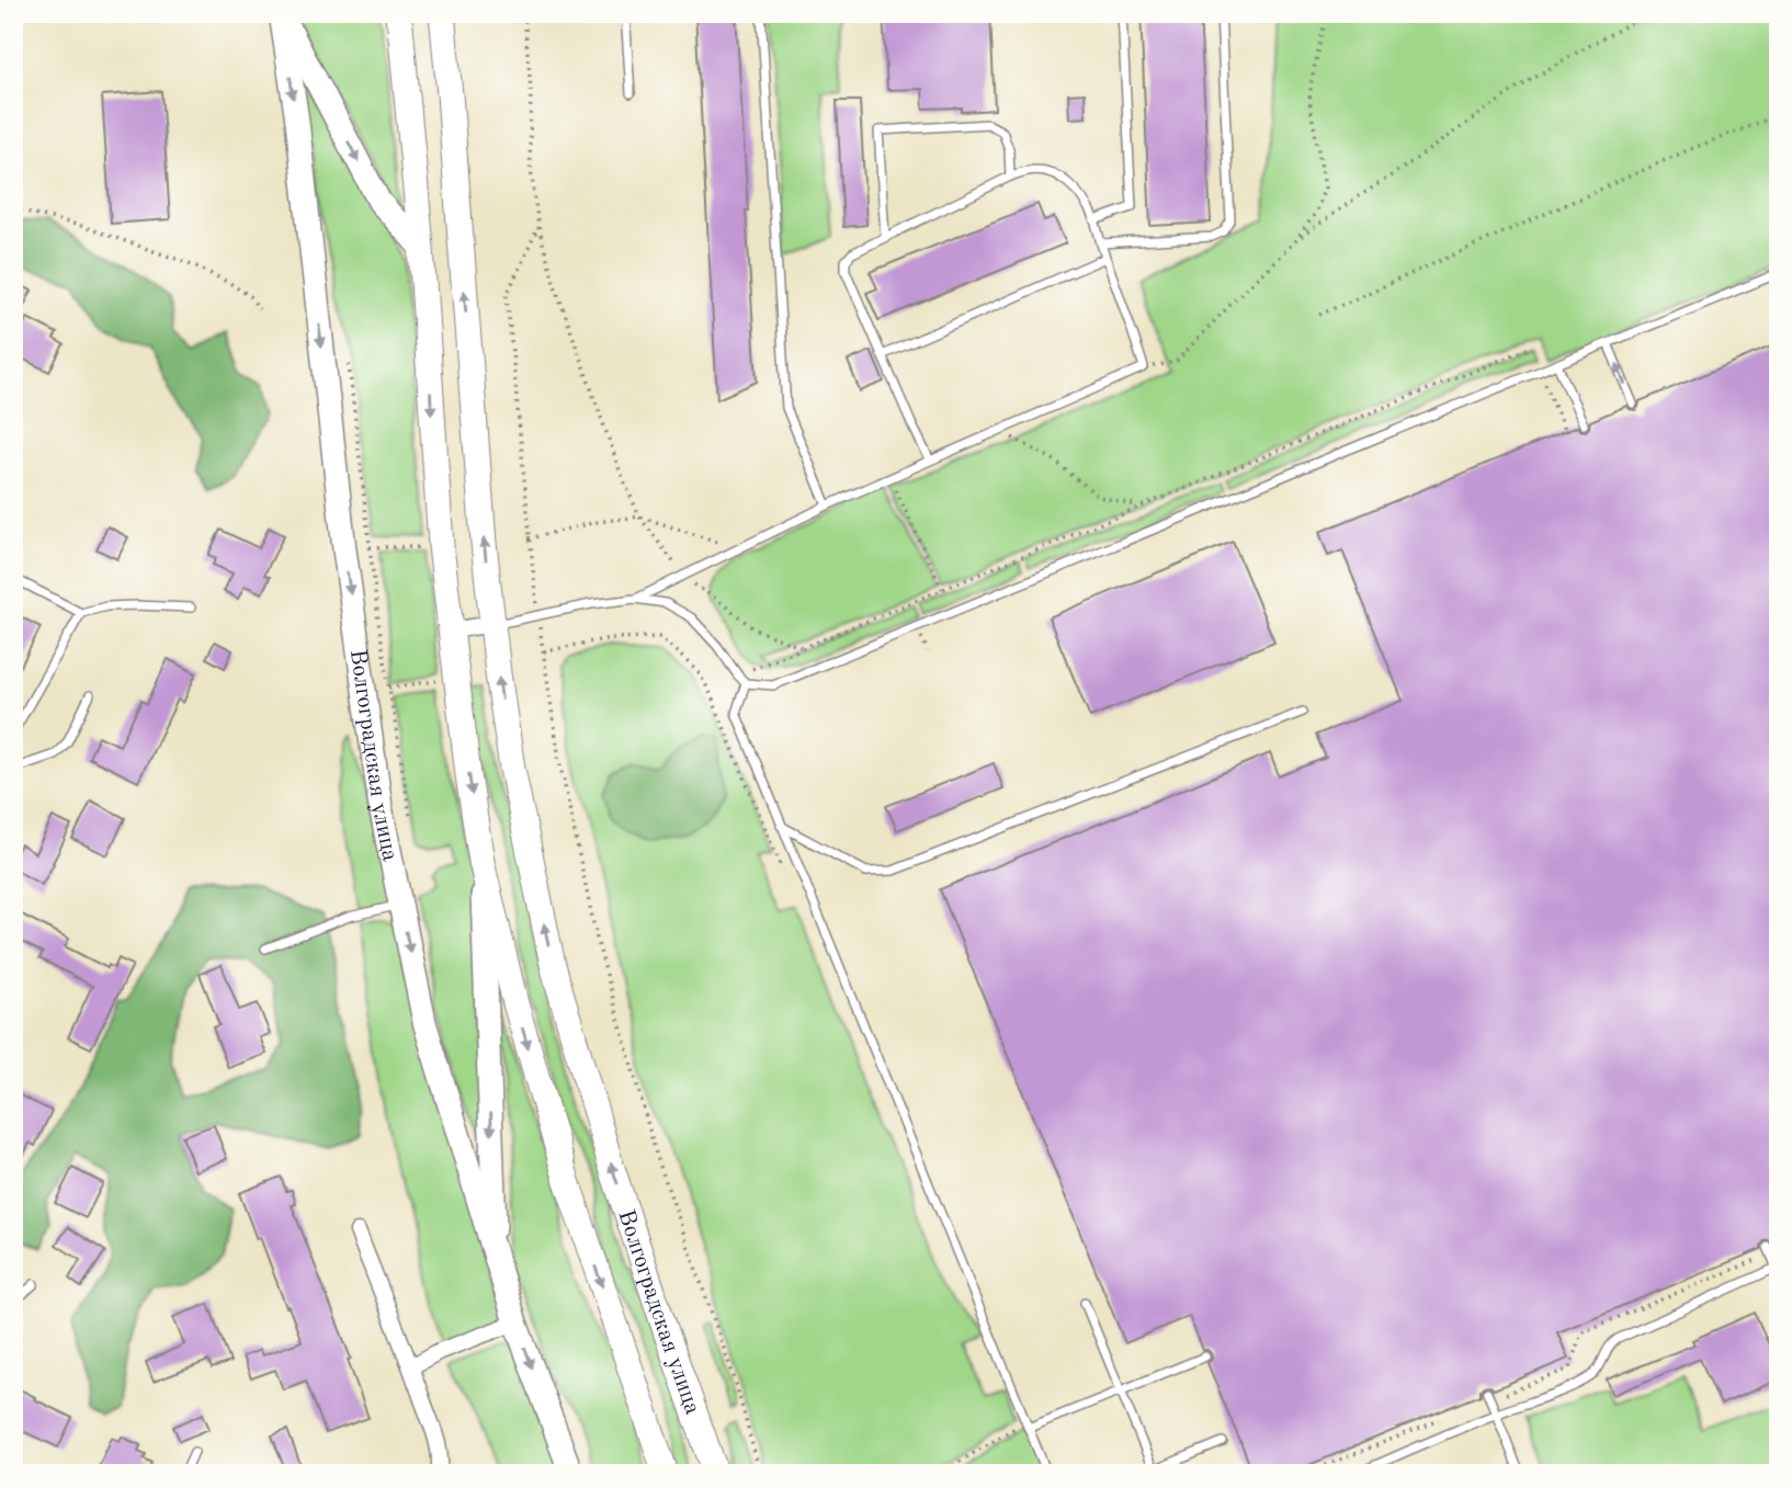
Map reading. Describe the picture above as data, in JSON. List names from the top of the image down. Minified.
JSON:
{"streets":{"main road":["Волгоградская улица"]}}
